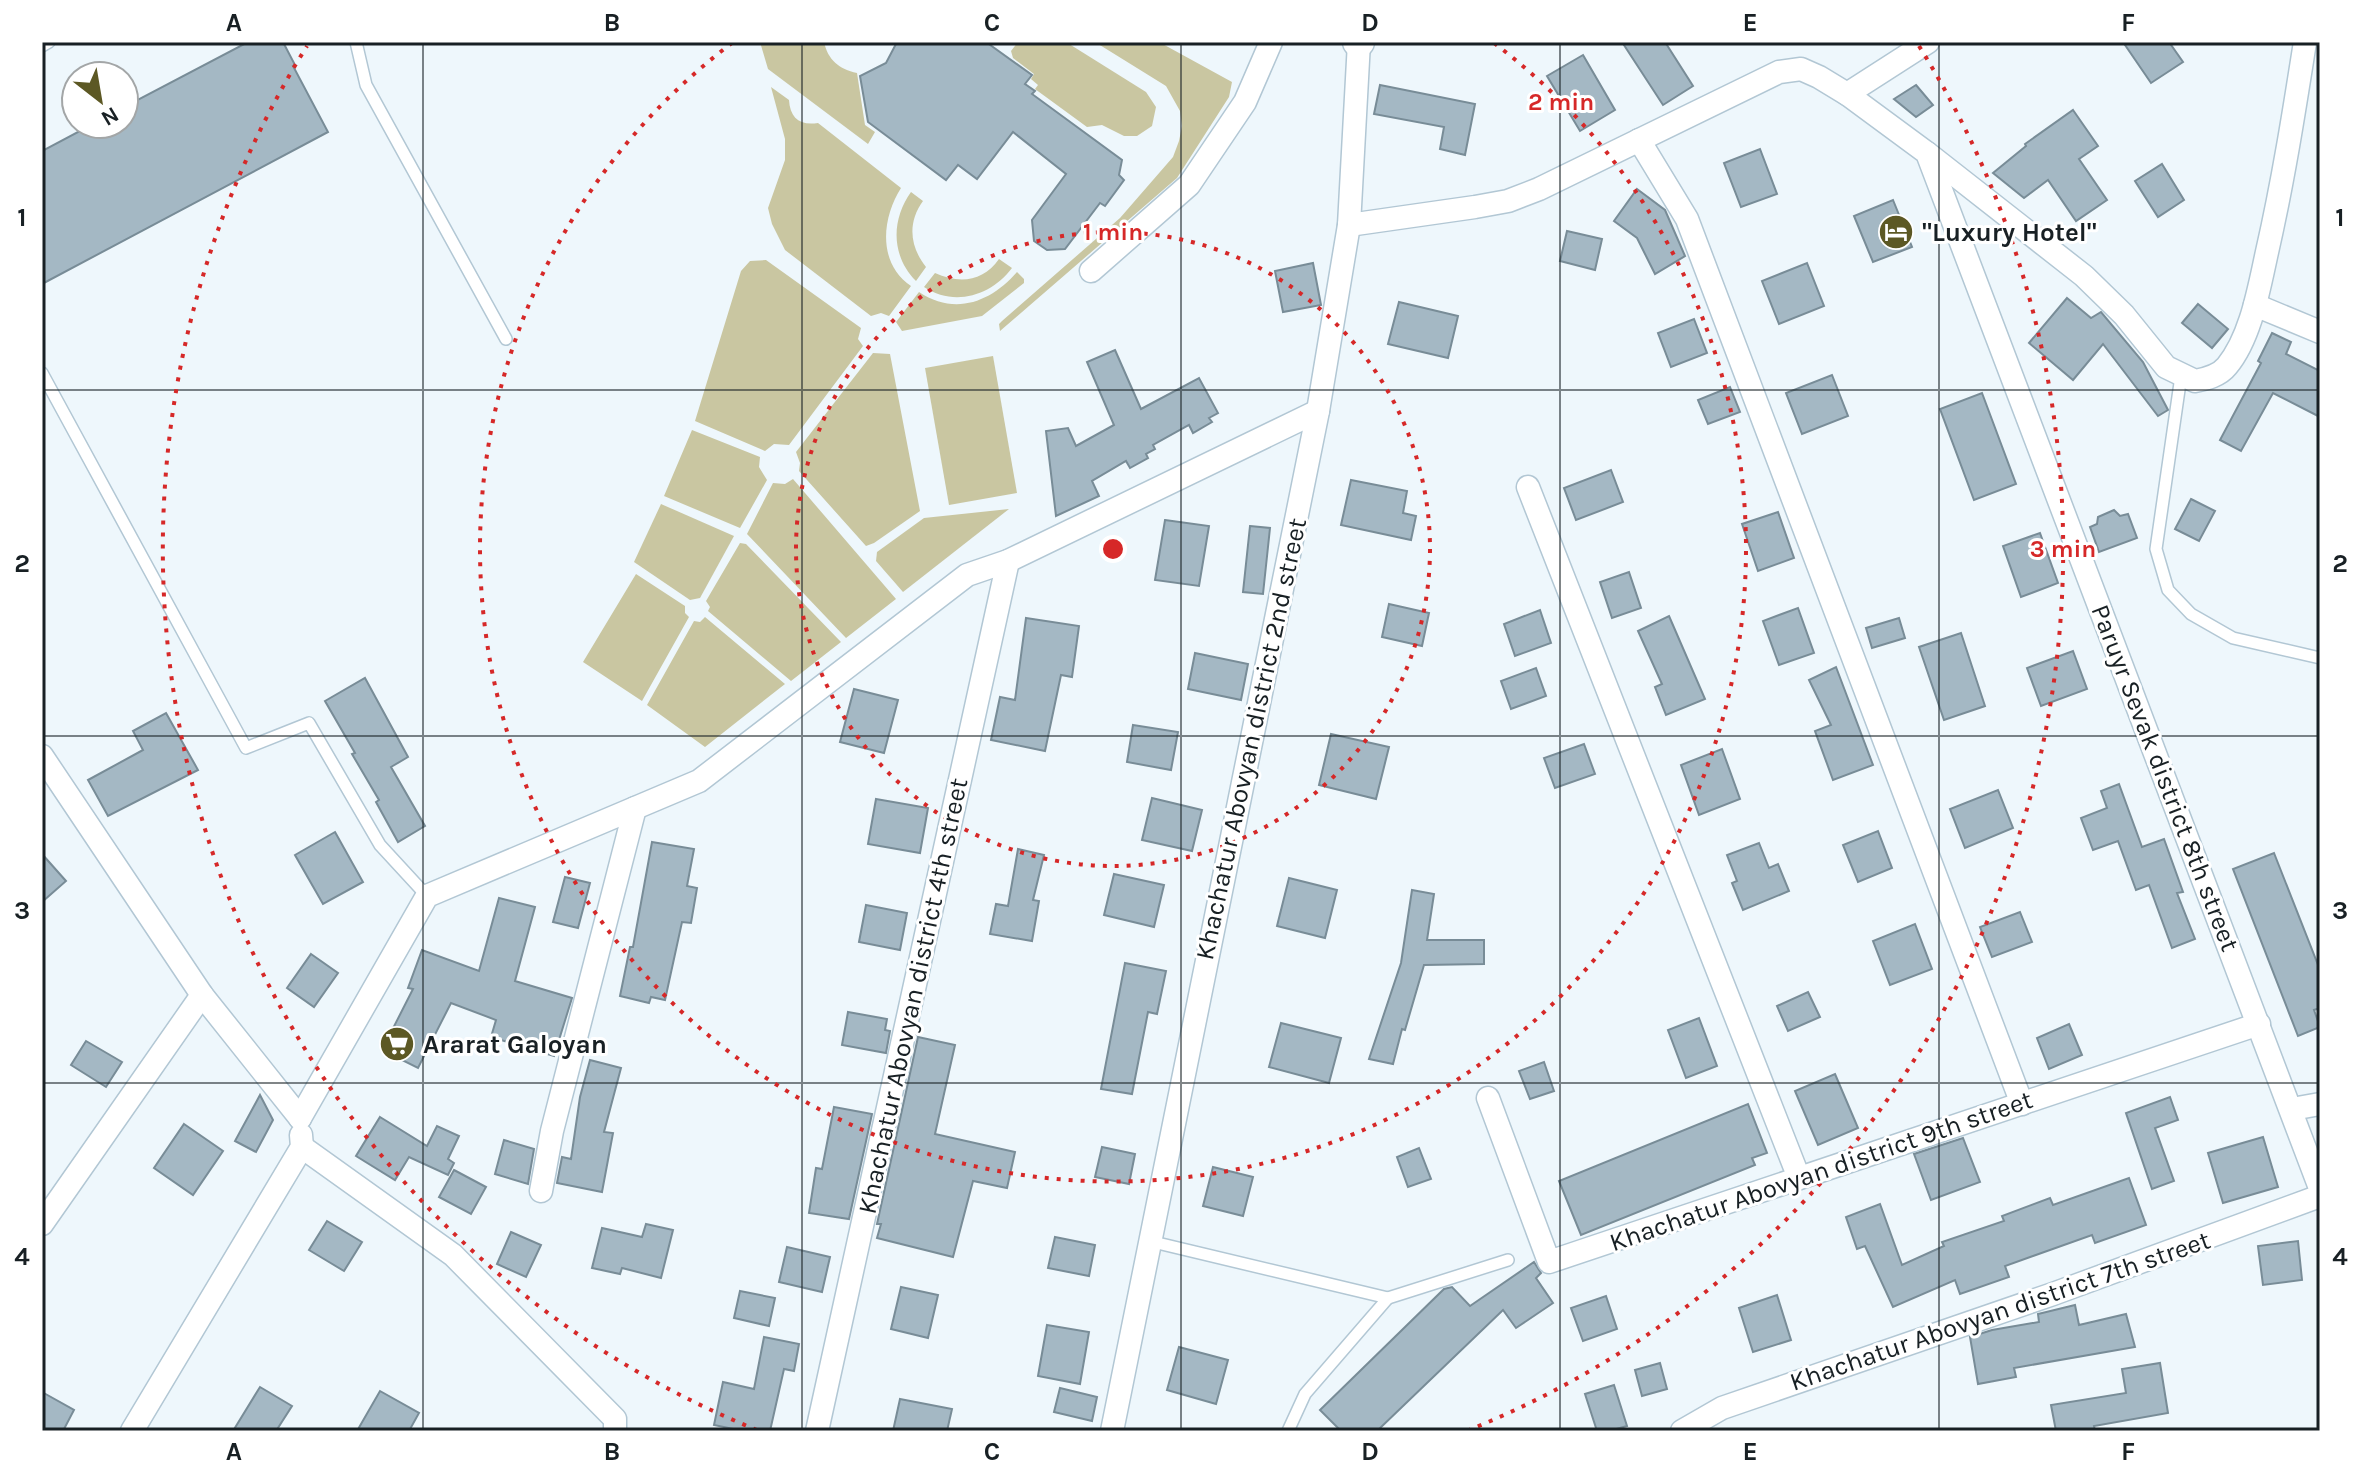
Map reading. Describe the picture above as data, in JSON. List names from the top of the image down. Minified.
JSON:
{"streets":{"street":["Khachatur Abovyan district 2nd street","Paruyr Sevak district 8th street","Khachatur Abovyan district 4th street","Khachatur Abovyan district 9th street","Khachatur Abovyan district 7th street"]},"crossings":[["Paruyr Sevak district 8th street","Khachatur Abovyan district 9th street"]],"places":{"hotel":["\"Luxury Hotel\""],"supermarket":["Ararat Galoyan"]},"north":"bottom right","grid":{"columns":["A","B","C","D","E","F"],"rows":["1","2","3","4"]},"rings":["2 min","1 min","3 min"]}
